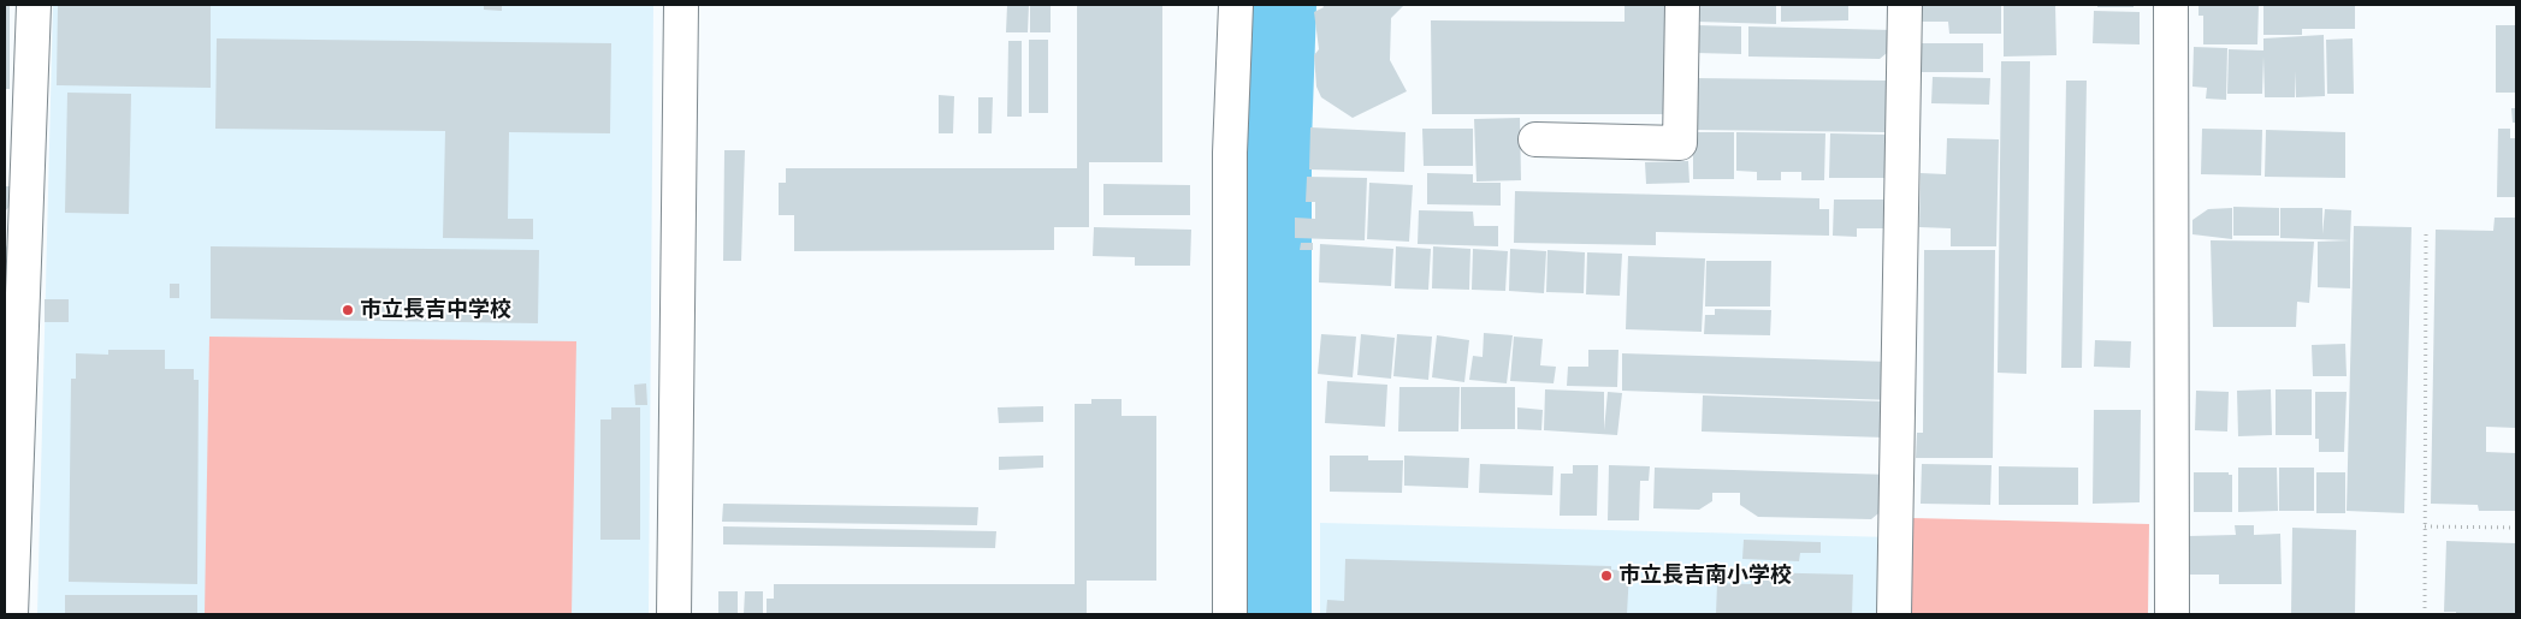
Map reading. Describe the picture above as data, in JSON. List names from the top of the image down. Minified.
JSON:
{"places":["市立長吉中学校","市立長吉南小学校"]}
